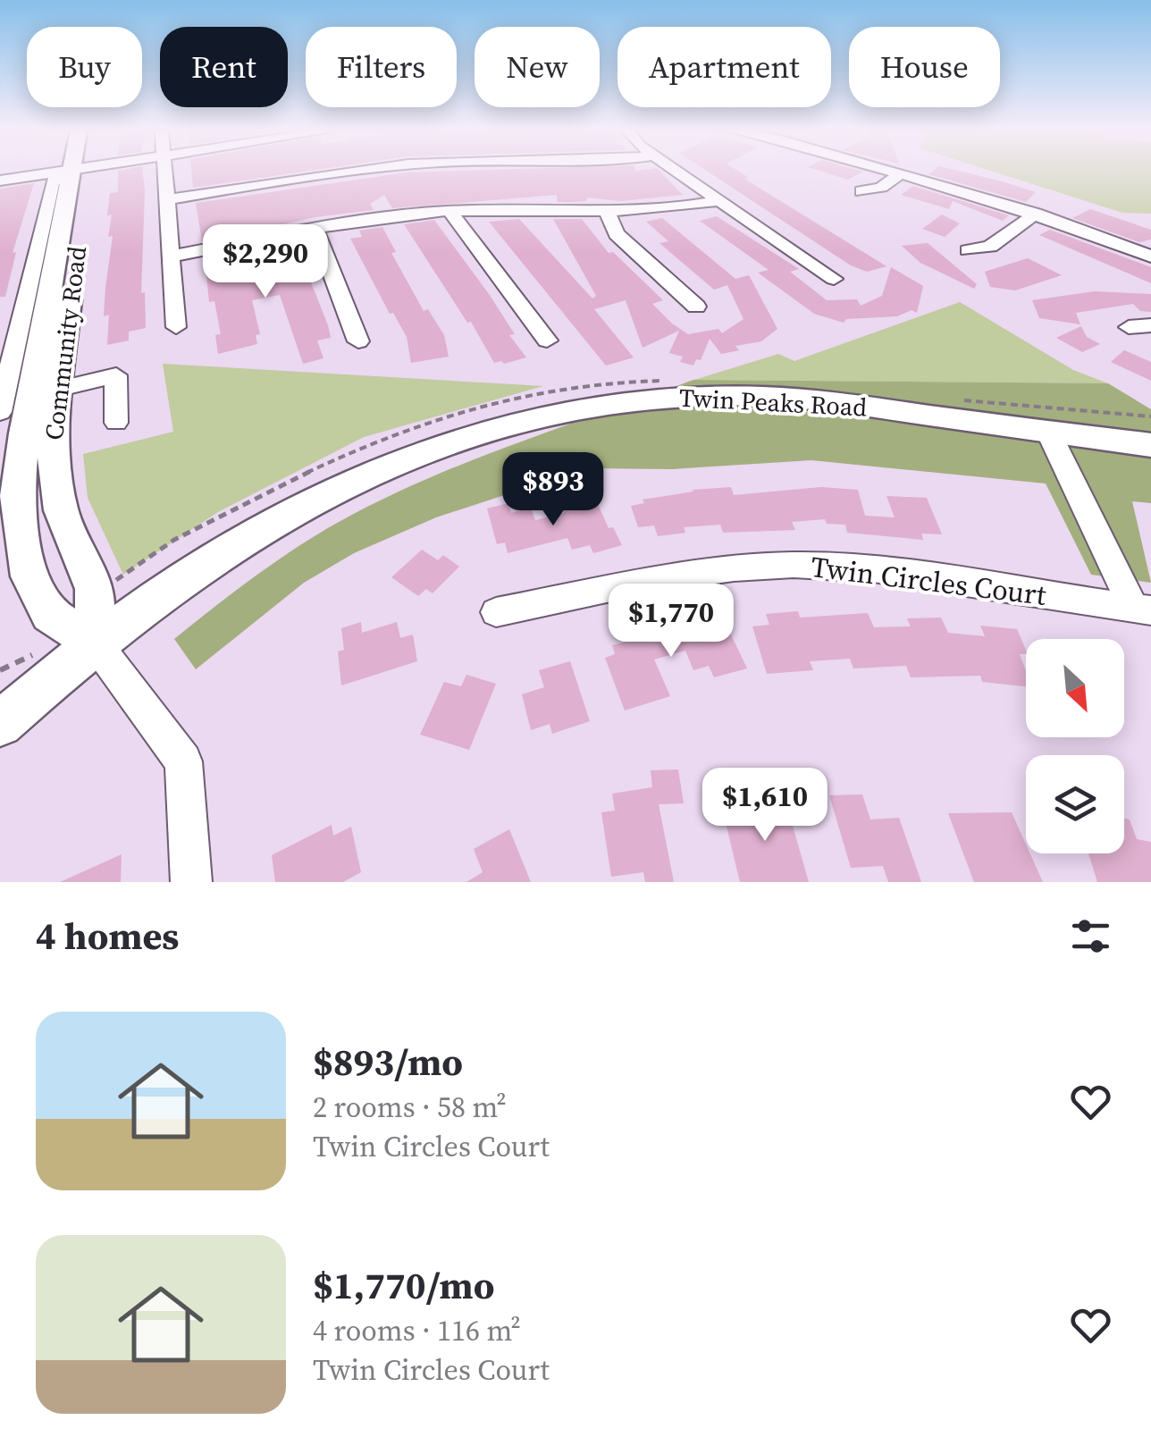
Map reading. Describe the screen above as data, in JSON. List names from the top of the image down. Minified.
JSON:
{"streets":{"main road":["Community Road","Twin Peaks Road"],"street":["Twin Circles Court"]},"crossings":[["Community Road","Twin Peaks Road"]],"north":"bottom right","page":{"chip":["Buy","Rent","Filters","New","Apartment","House"],"price":["$2,290","$893","$1,770","$1,610"],"heading":"4 homes","list":[{"name":"$893/mo","note":"2 rooms · 58 m² · Twin Circles Court"},{"name":"$1,770/mo","note":"4 rooms · 116 m² · Twin Circles Court"}]}}
